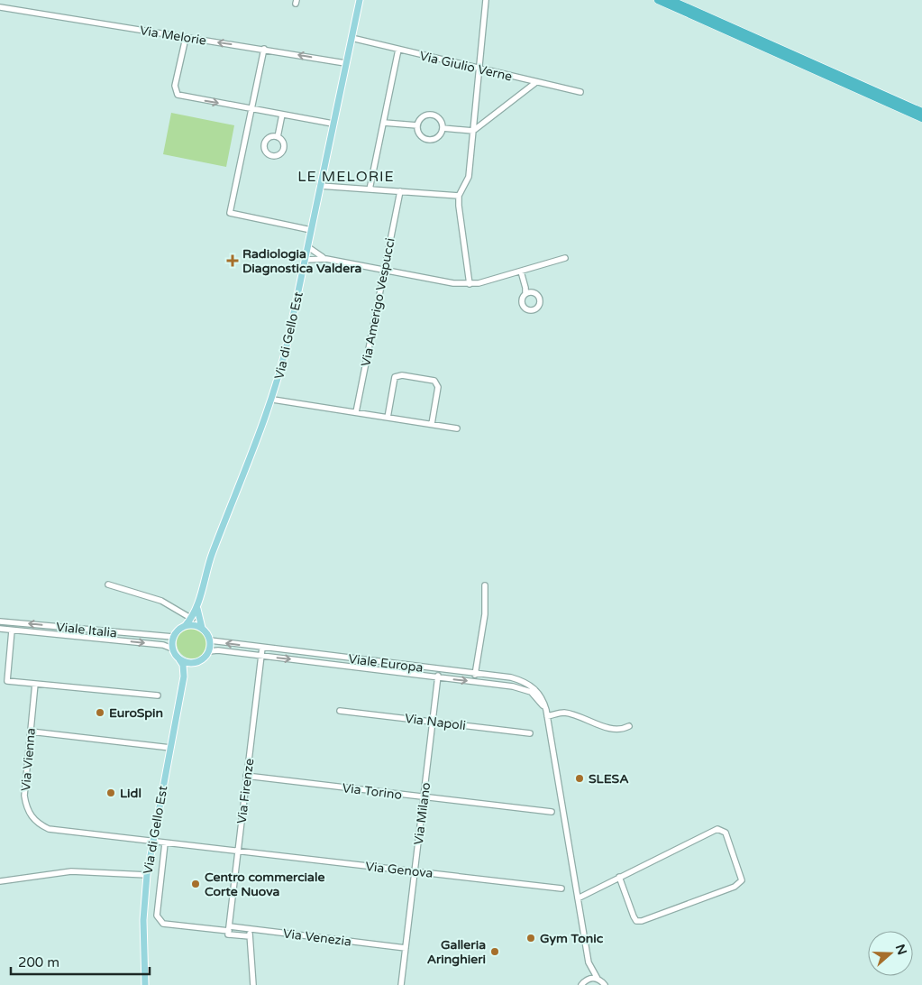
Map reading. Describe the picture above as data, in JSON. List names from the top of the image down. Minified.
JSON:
{"streets":{"main road":["Via di Gello Est"],"street":["Via Melorie","Via Giulio Verne","Via Amerigo Vespucci","Viale Italia","Viale Europa","Via Napoli","Via Vienna","Via Firenze","Via Torino","Via Milano","Via Genova","Via Venezia"]},"crossings":[["Via Melorie","Via di Gello Est"],["Via Giulio Verne","Via di Gello Est"],["Via di Gello Est","Viale Italia"],["Via di Gello Est","Viale Europa"],["Via di Gello Est","Via Vienna"],["Via di Gello Est","Via Genova"],["Viale Italia","Viale Europa"],["Viale Europa","Via Firenze"],["Viale Europa","Via Milano"],["Via Napoli","Via Milano"],["Via Vienna","Via Genova"],["Via Firenze","Via Torino"],["Via Firenze","Via Genova"],["Via Firenze","Via Venezia"],["Via Torino","Via Milano"],["Via Milano","Via Genova"],["Via Milano","Via Venezia"],["Via Genova","Via Venezia"]],"one_way":["Via Melorie"],"districts":["LE MELORIE"],"places":{"health":["Radiologia Diagnostica Valdera"],"other":["EuroSpin","SLESA","Lidl","Centro commerciale Corte Nuova","Gym Tonic","Galleria Aringhieri"]},"scale_bar":"200 m","north":"right"}
